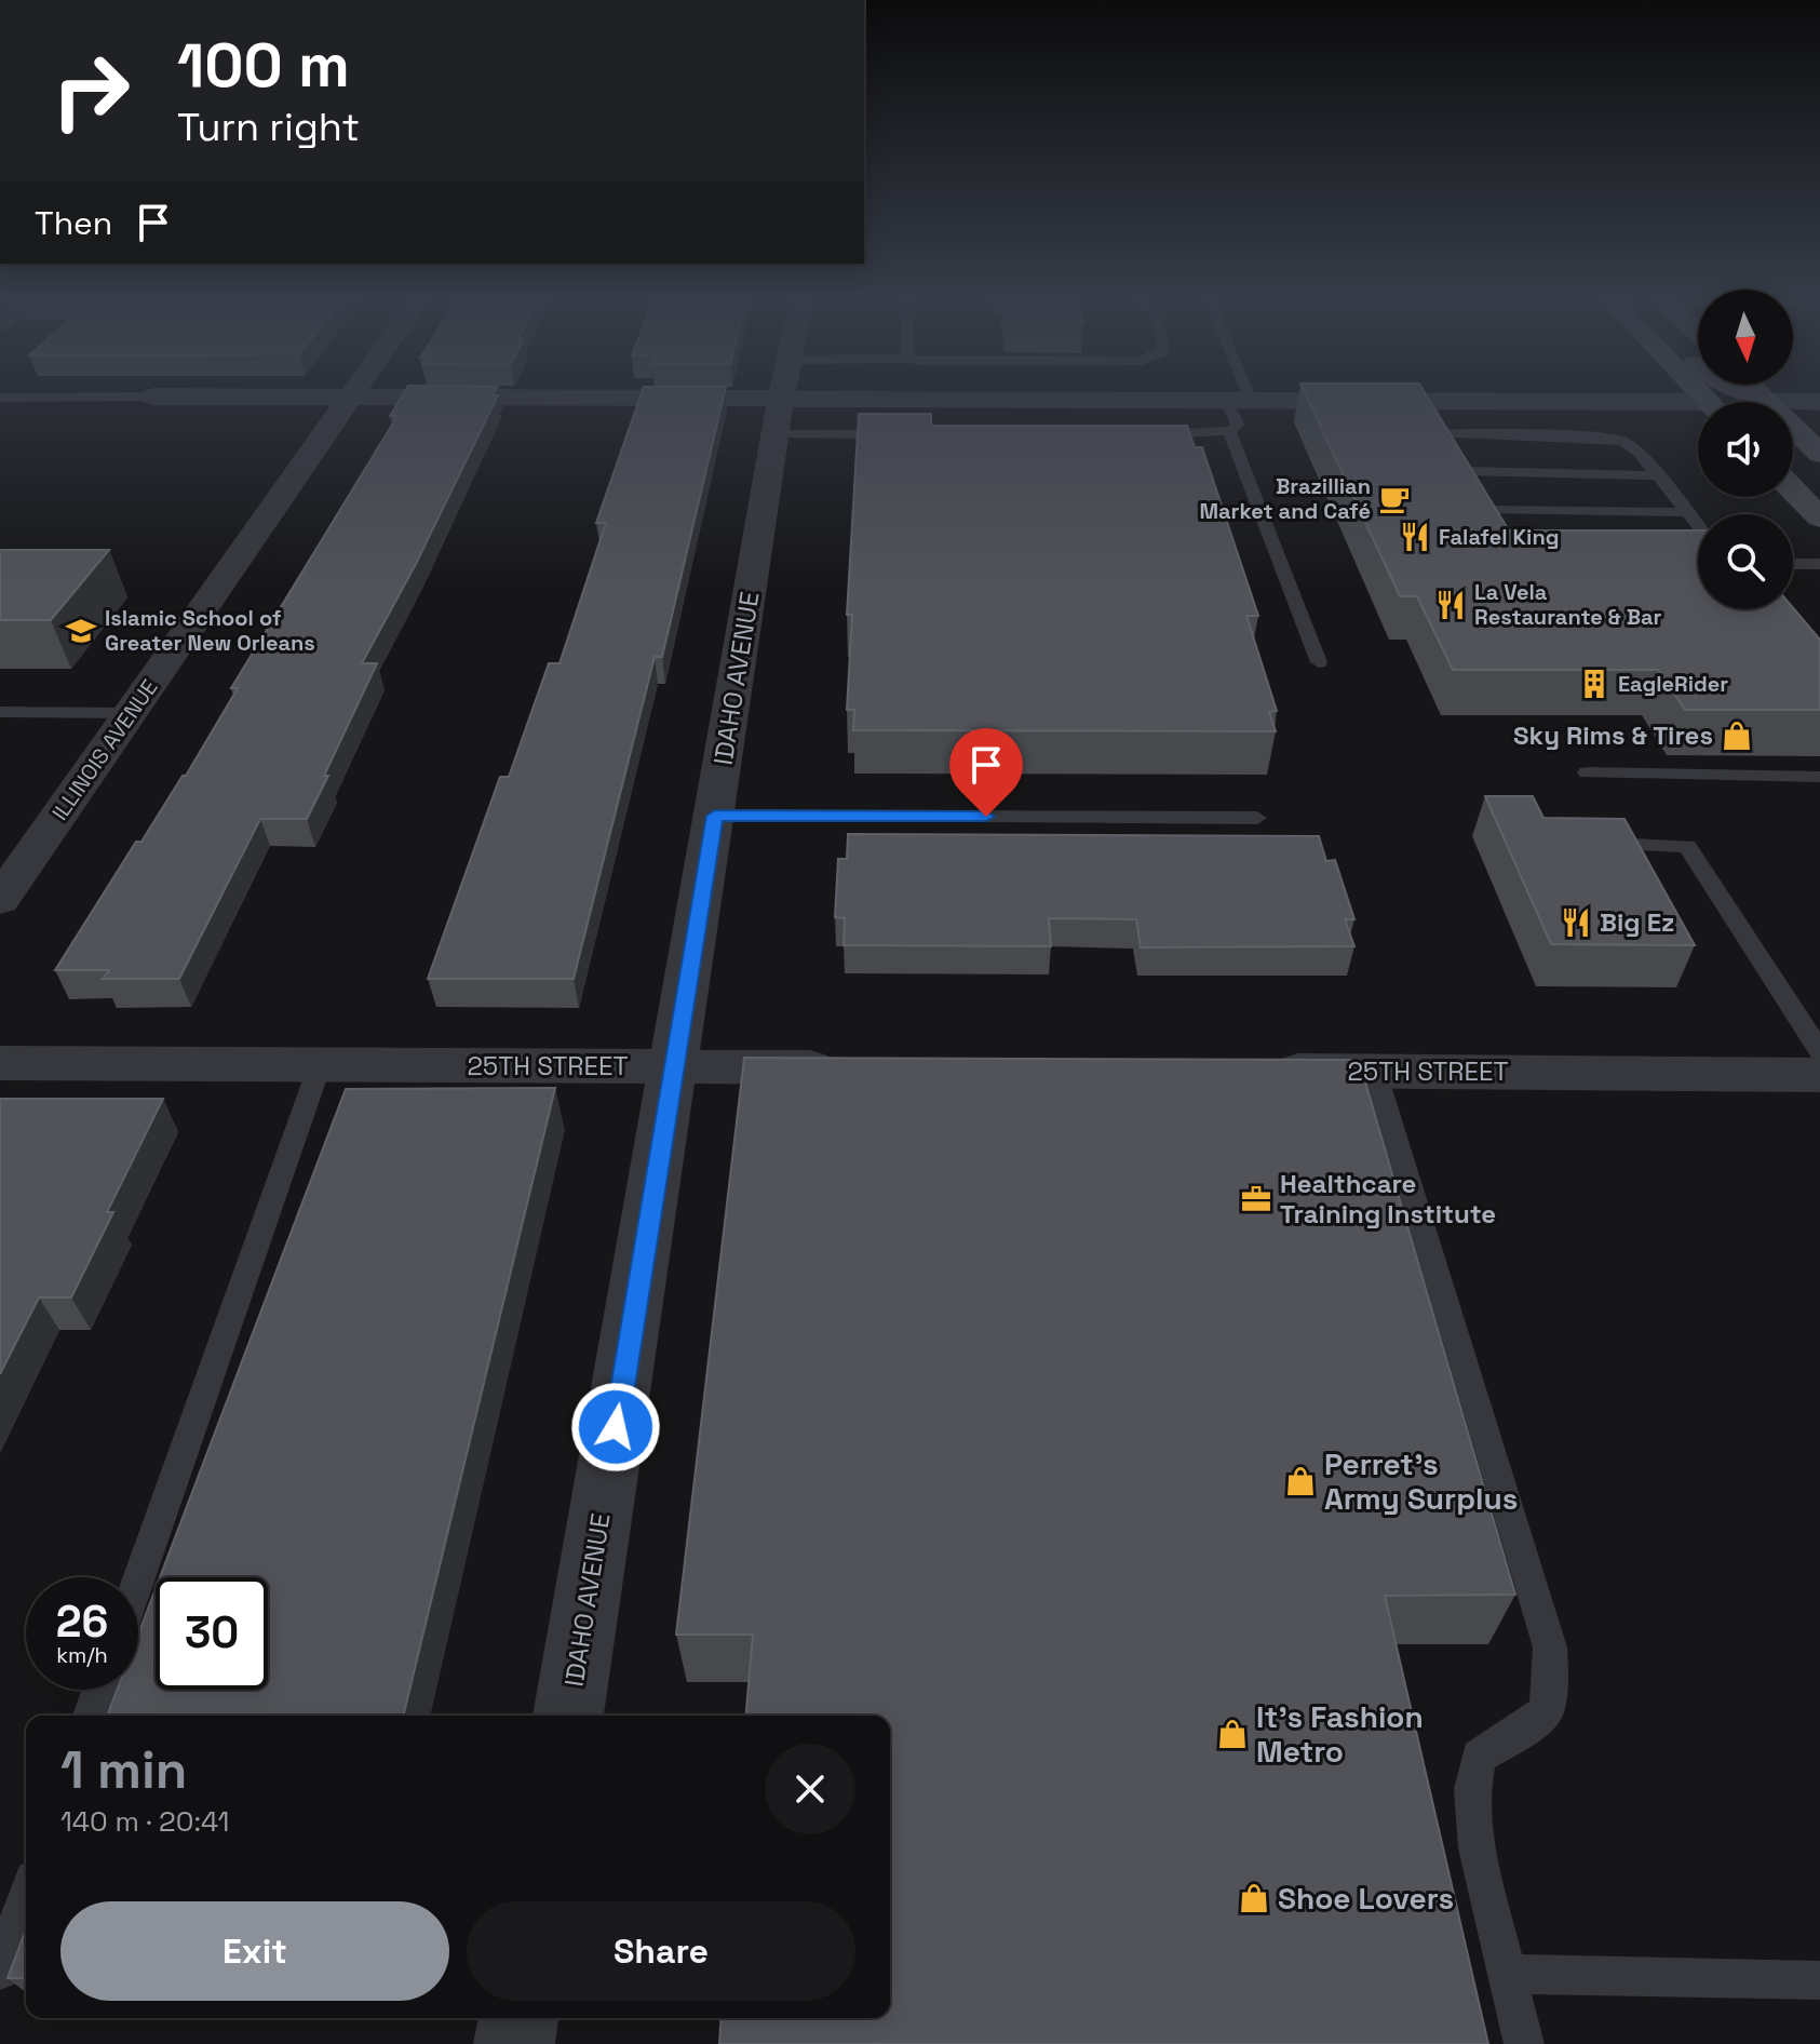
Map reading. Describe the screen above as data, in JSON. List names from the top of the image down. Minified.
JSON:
{"streets":{"street":["IDAHO AVENUE","ILLINOIS AVENUE","25TH STREET"]},"crossings":[["IDAHO AVENUE","25TH STREET"]],"places":{"cafe":["Brazillian Market and Café"],"restaurant":["Falafel King","La Vela Restaurante & Bar","Big Ez"],"school or university":["Islamic School of Greater New Orleans"],"building":["EagleRider"],"shop":["Sky Rims & Tires","Perret's Army Surplus","It's Fashion Metro","Shoe Lovers"],"office":["Healthcare Training Institute"]},"north":"bottom","page":{"turn":["100 m","Turn right"],"then":"Then","speed":"26 km/h","limit":"30","heading":["1 min","140 m · 20:41"],"buttons":["Exit","Share"]}}
